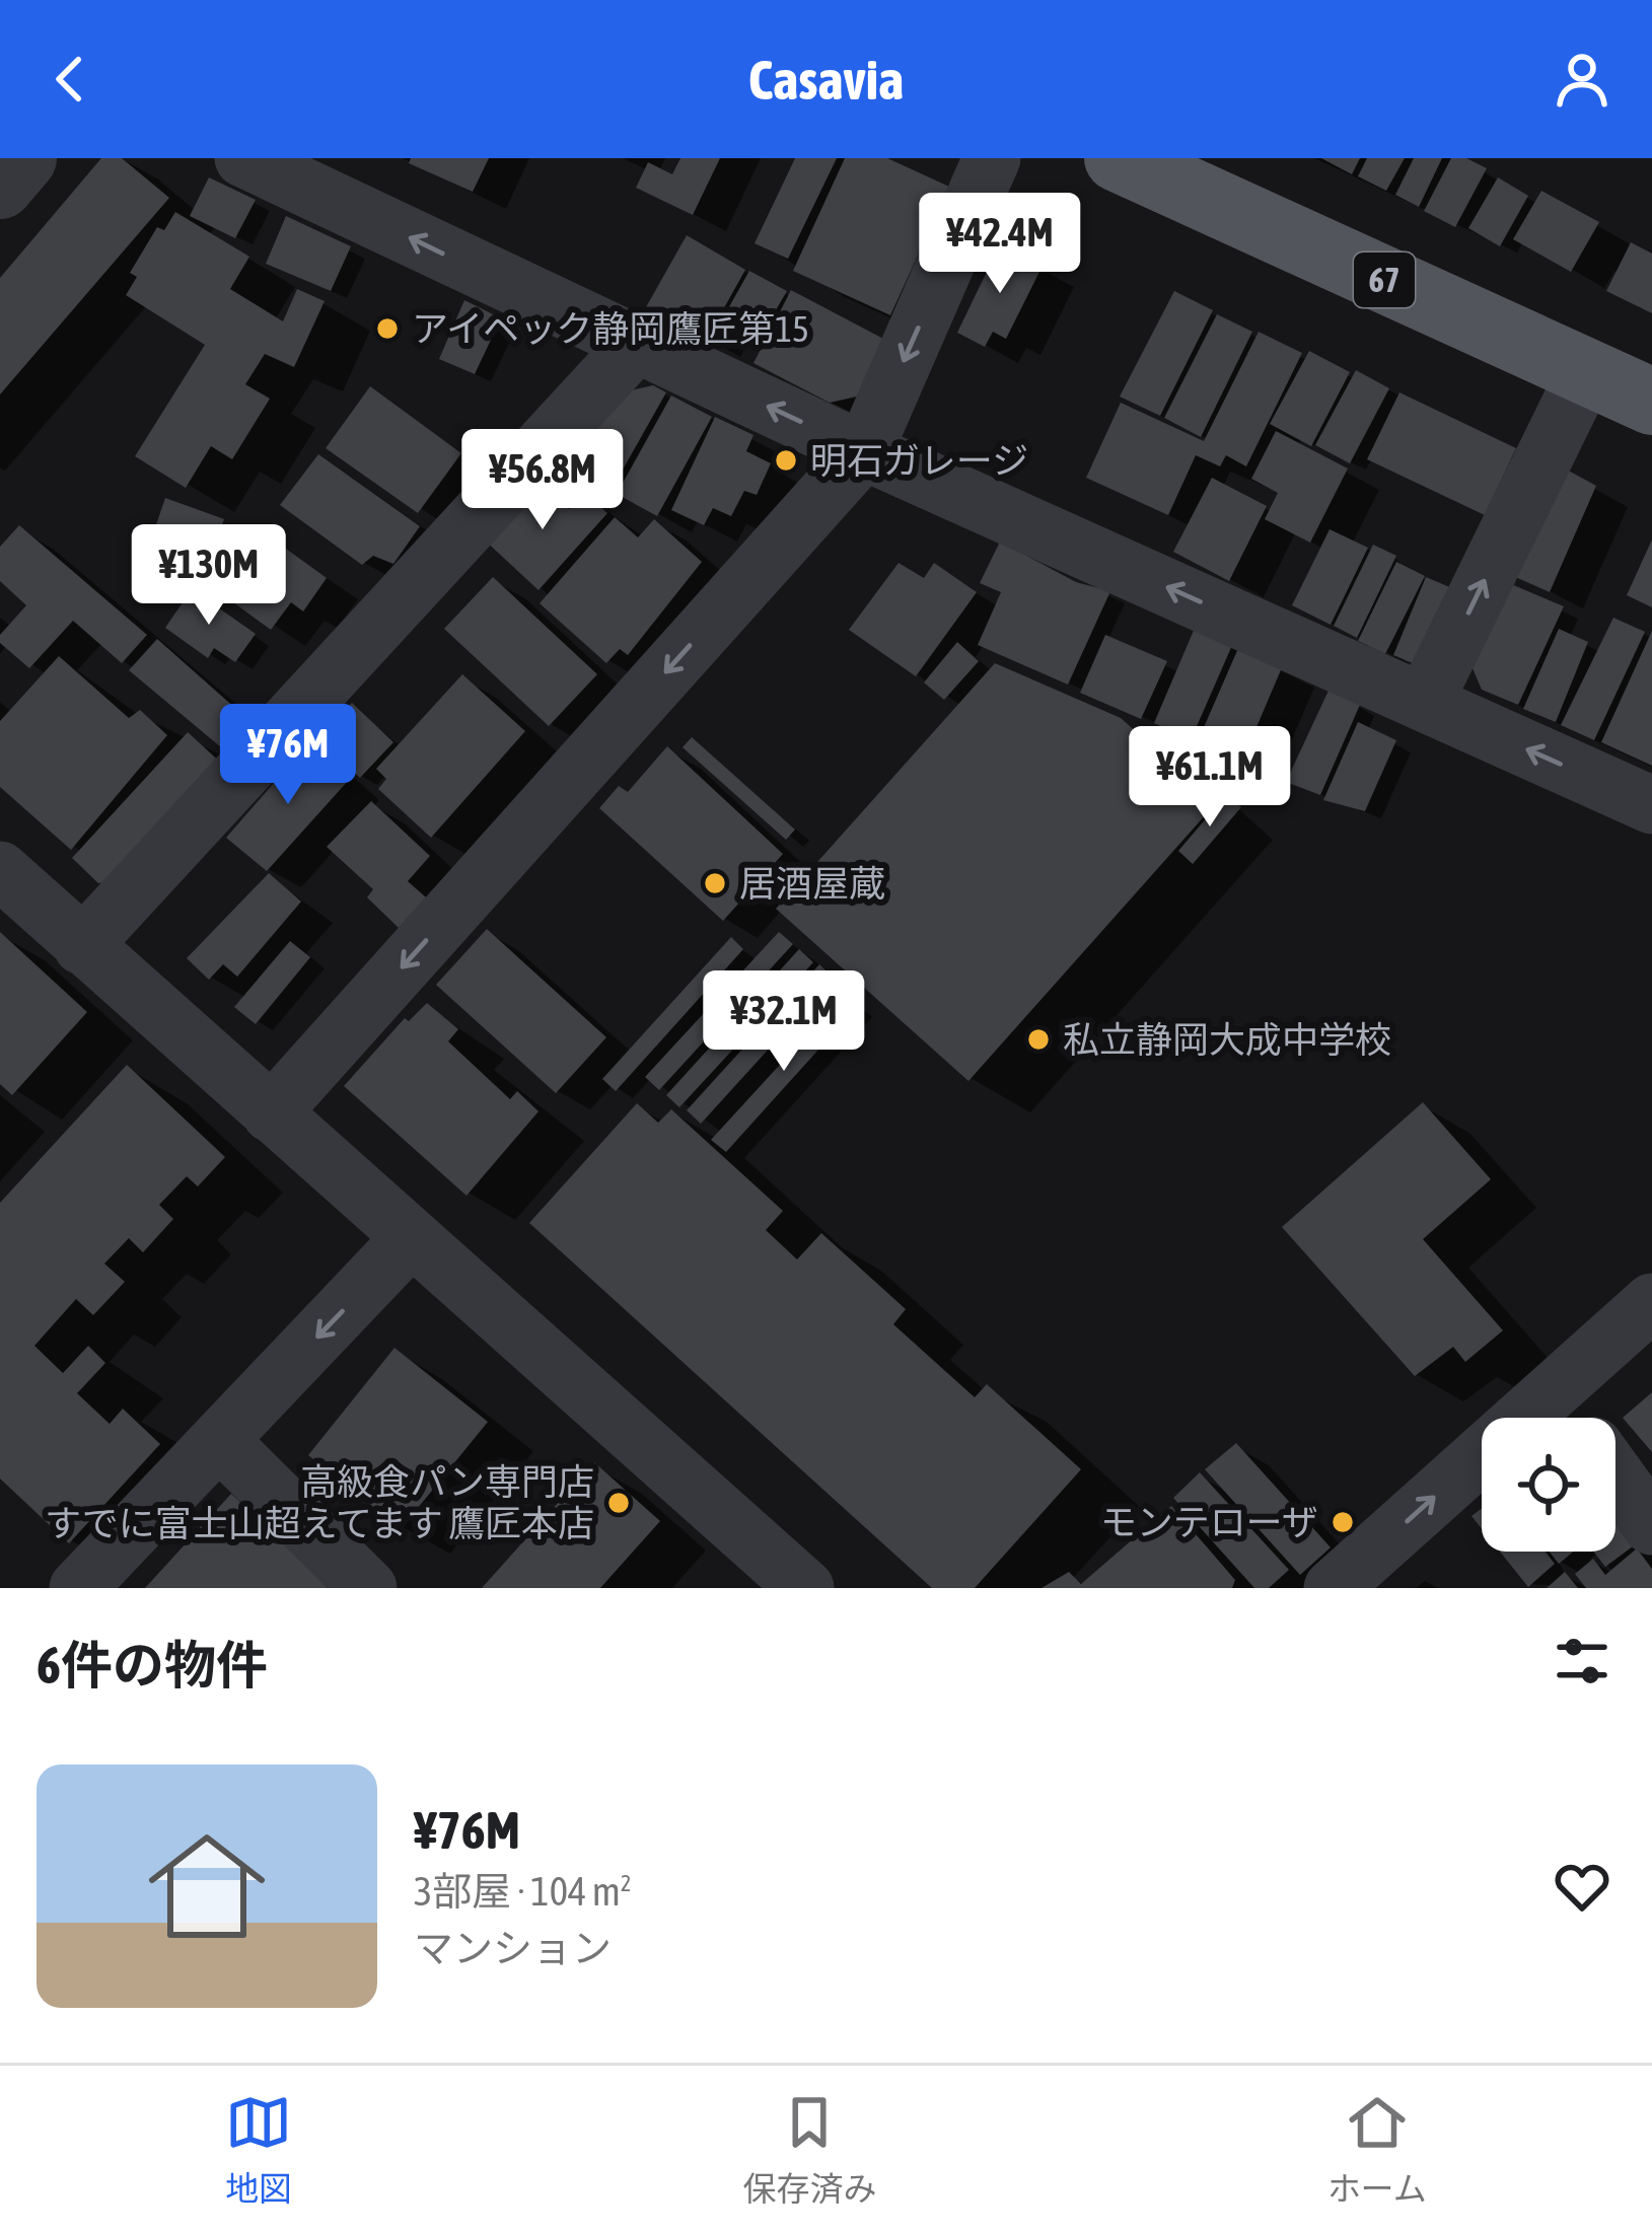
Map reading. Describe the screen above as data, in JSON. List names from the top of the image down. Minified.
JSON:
{"streets":{"main road":["67"]},"places":["アイペック静岡鷹匠第15","明石ガレージ","居酒屋蔵","私立静岡大成中学校","高級食パン専門店 すでに富士山超えてます 鷹匠本店","モンテローザ"],"page":{"header":"Casavia","price":["¥42.4M","¥56.8M","¥130M","¥76M","¥61.1M","¥32.1M"],"heading":"6件の物件","list":[{"name":"¥76M","note":"3部屋 · 104 m² · マンション"}],"tabs":["地図","保存済み","ホーム"]}}
